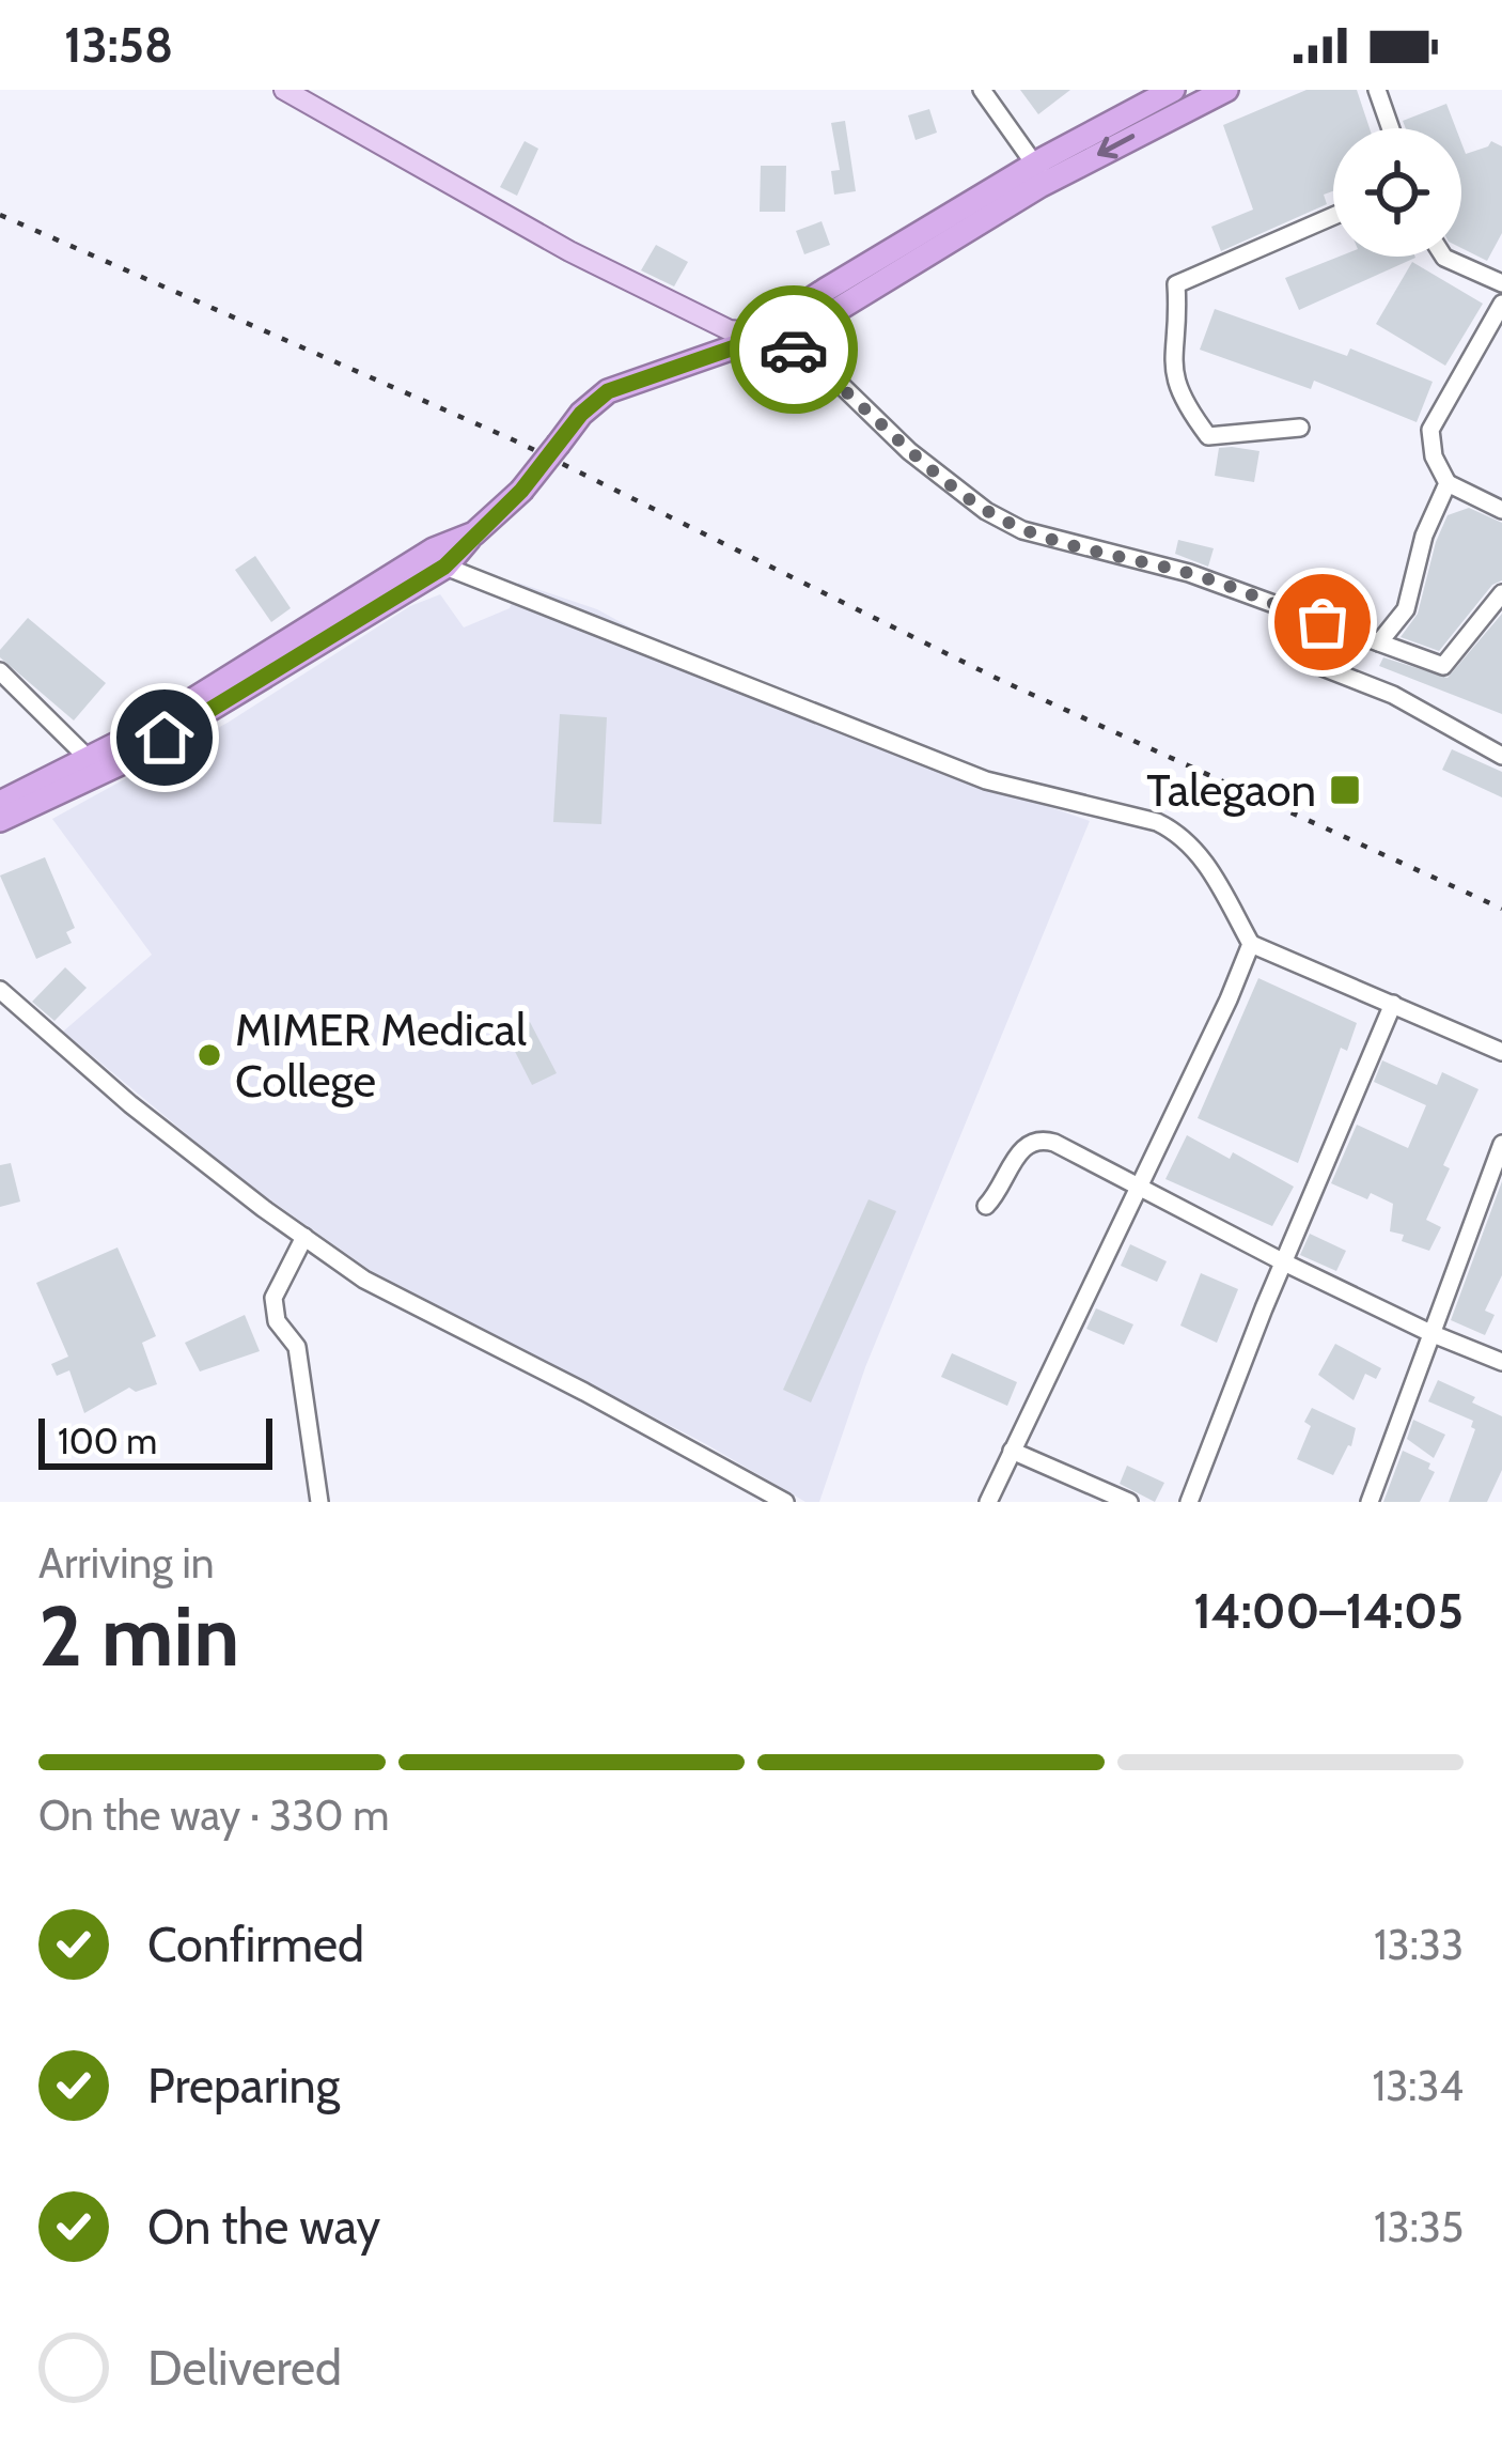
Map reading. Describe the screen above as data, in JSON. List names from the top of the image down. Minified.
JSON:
{"places":{"transit":["Talegaon"],"other":["MIMER Medical College"]},"scale_bar":"100 m","page":{"status":"13:58","scale":"100 m","heading":["2 min","Arriving in","14:00–14:05"],"bar":"On the way · 330 m","list":[["Confirmed","13:33"],["Preparing","13:34"],["On the way","13:35"],"Delivered"]}}
